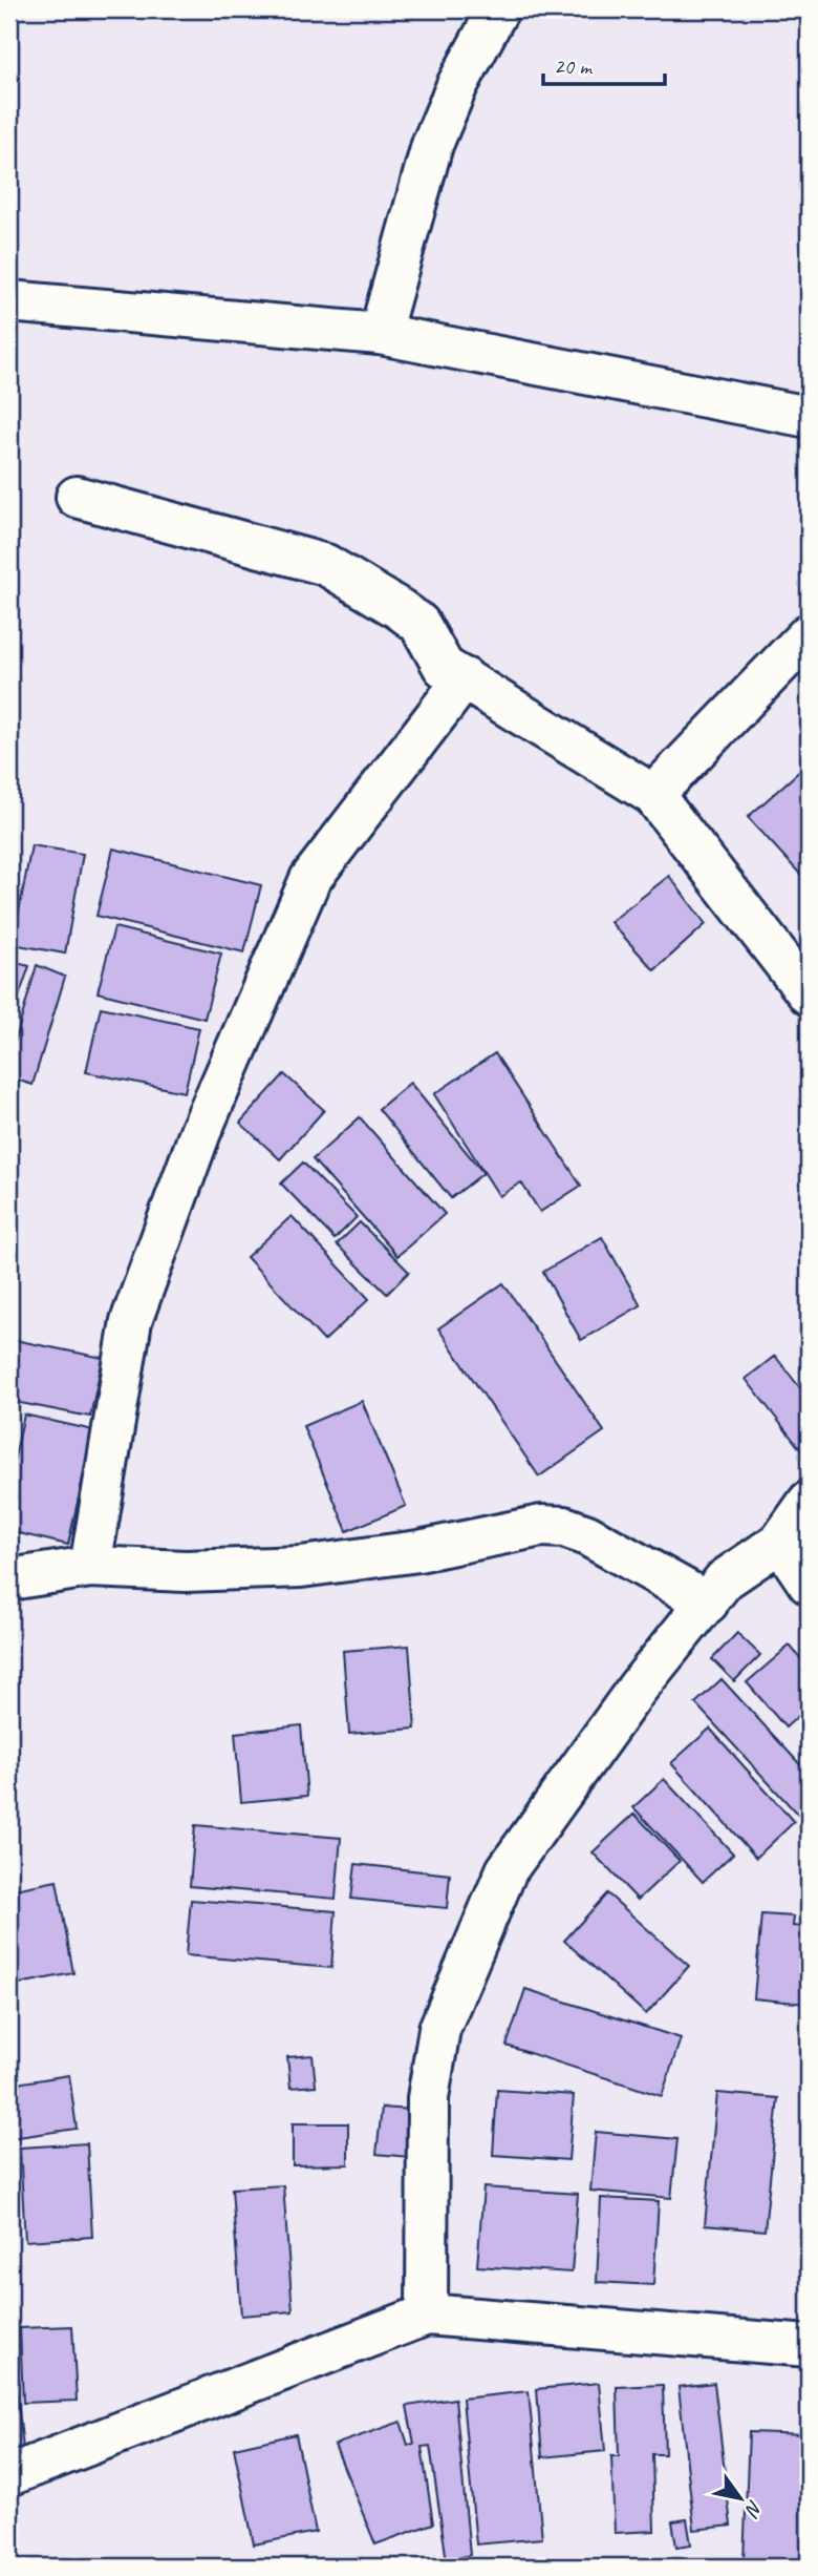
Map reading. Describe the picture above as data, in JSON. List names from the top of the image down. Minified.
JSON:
{"scale_bar":"20 m","north":"bottom right"}
